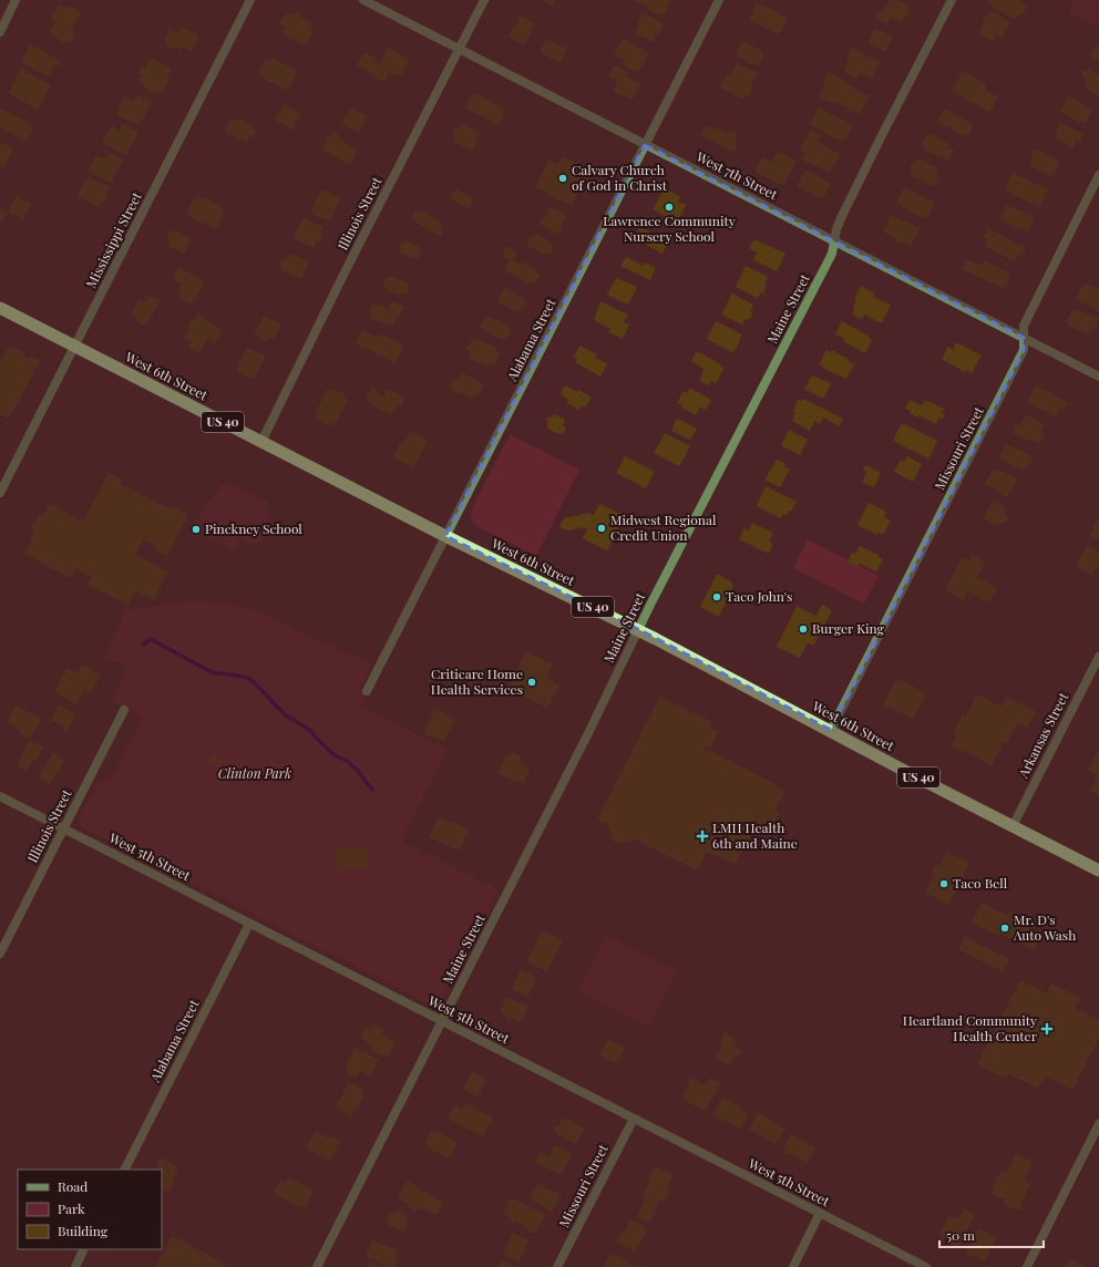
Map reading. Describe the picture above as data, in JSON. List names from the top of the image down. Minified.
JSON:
{"streets":{"highway":["West 6th Street","US 40"],"street":["West 7th Street","Illinois Street","Mississippi Street","Maine Street","Alabama Street","Missouri Street","Arkansas Street","West 5th Street"]},"crossings":[["West 7th Street","Illinois Street"],["West 7th Street","Maine Street"],["West 7th Street","Alabama Street"],["West 7th Street","Missouri Street"],["Illinois Street","West 6th Street"],["Illinois Street","West 5th Street"],["Mississippi Street","West 6th Street"],["Maine Street","West 6th Street"],["Maine Street","West 5th Street"],["Alabama Street","West 6th Street"],["Alabama Street","West 5th Street"],["West 6th Street","Missouri Street"],["West 6th Street","Arkansas Street"],["Missouri Street","West 5th Street"]],"parks":["Clinton Park"],"places":{"other":["Calvary Church of God in Christ","Lawrence Community Nursery School","Midwest Regional Credit Union","Pinckney School","Taco John's","Burger King","Criticare Home Health Services","Taco Bell","Mr. D's Auto Wash"],"health":["LMH Health 6th and Maine","Heartland Community Health Center"]},"legend":["Road","Park","Building"],"scale_bar":"50 m"}
